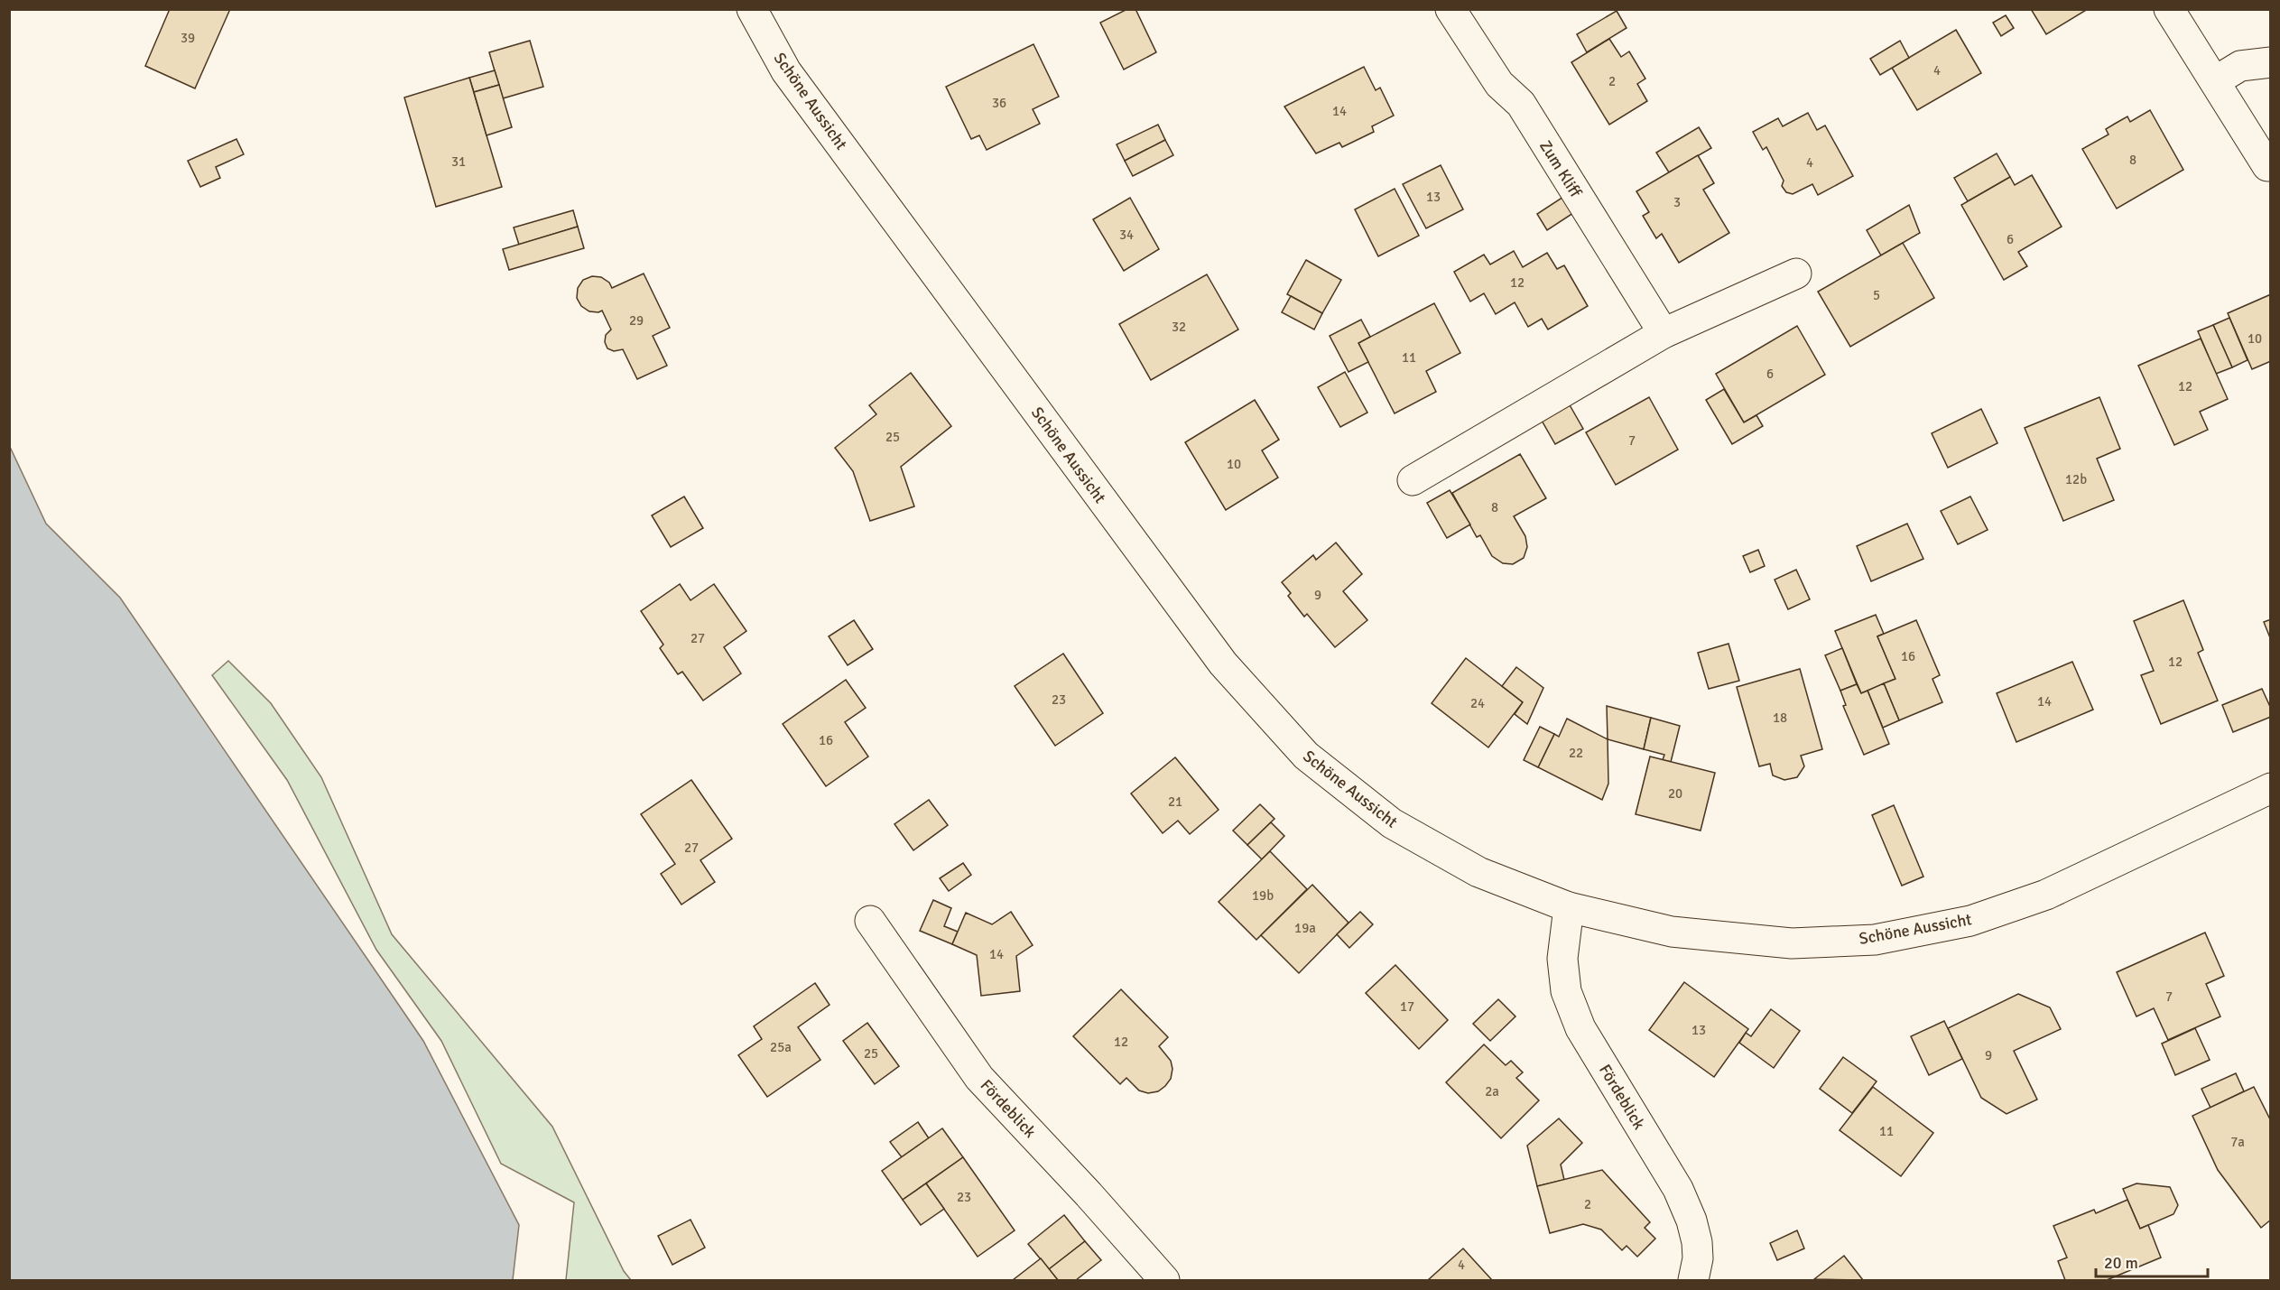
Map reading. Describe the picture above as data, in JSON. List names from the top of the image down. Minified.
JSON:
{"streets":{"street":["Schöne Aussicht","Zum Kliff","Fördeblick"]},"crossings":[["Schöne Aussicht","Fördeblick"]],"house_numbers":["39","4","2","36","14","8","31","4","13","3","34","6","12","5","29","32","10","11","6","12","25","7","10","12b","8","9","27","16","12","23","14","24","18","16","22","20","21","27","19b","19a","14","7","17","13","12","25a","25","9","2a","11","7a","23","2","4"],"scale_bar":"20 m"}
